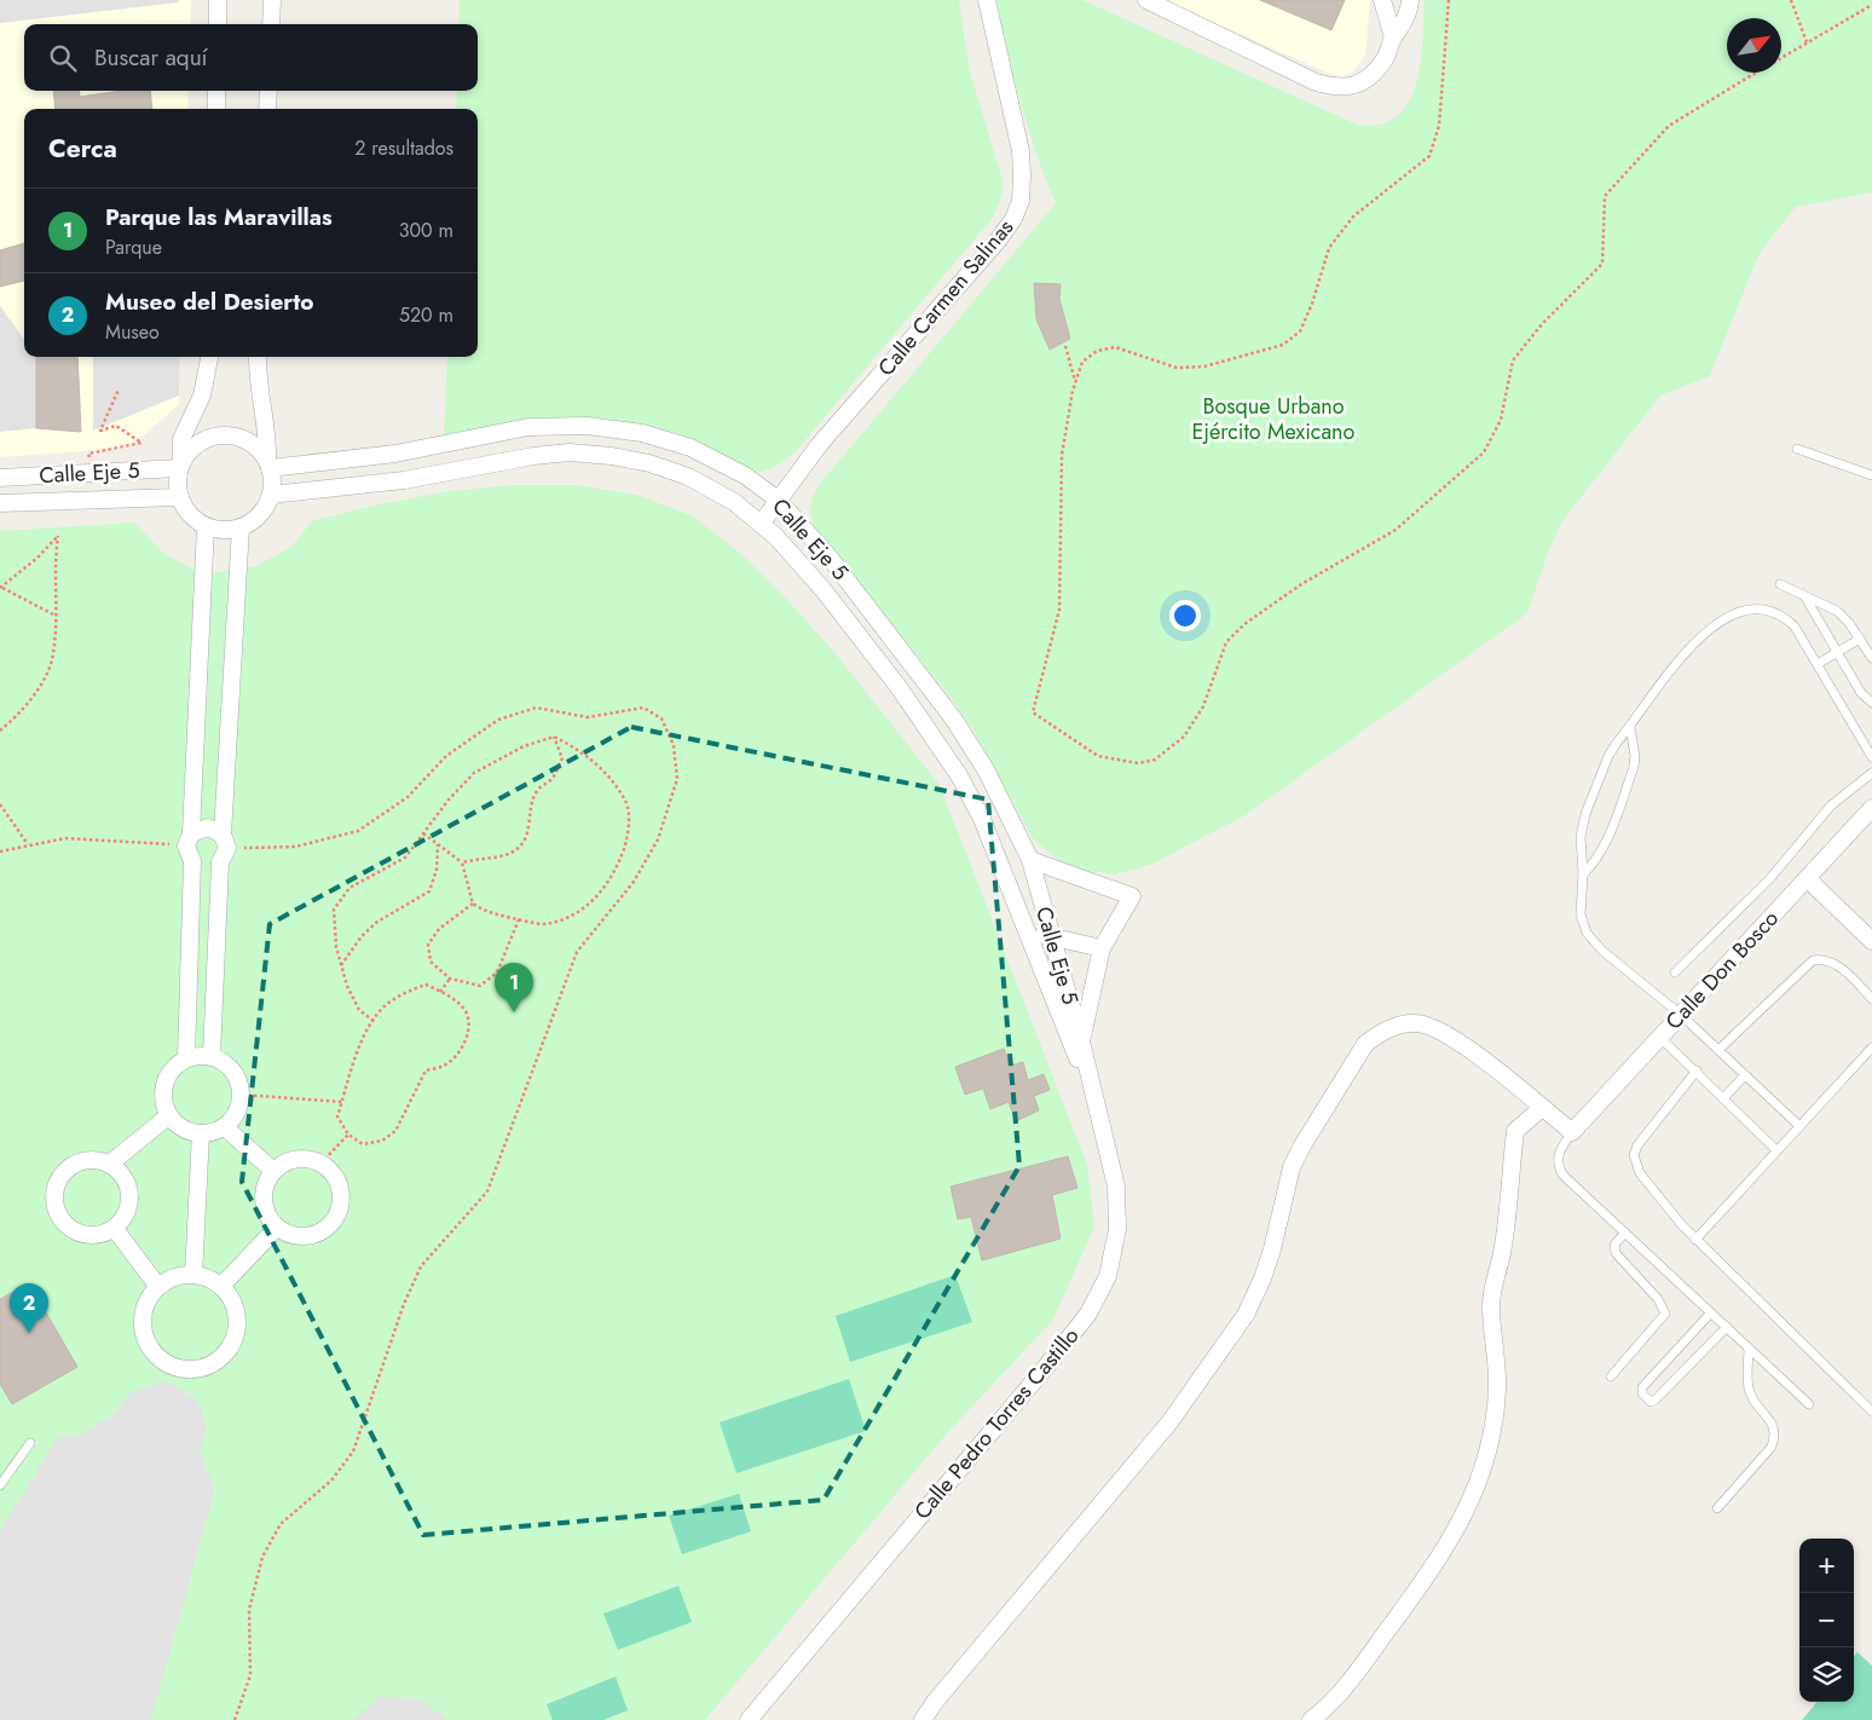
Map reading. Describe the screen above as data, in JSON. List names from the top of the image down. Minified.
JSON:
{"streets":{"street":["Calle Carmen Salinas","Calle Eje 5","Calle Don Bosco","Calle Pedro Torres Castillo"]},"crossings":[["Calle Carmen Salinas","Calle Eje 5"],["Calle Eje 5","Calle Pedro Torres Castillo"]],"parks":["Bosque Urbano Ejército Mexicano"],"north":"top right","page":{"search":"Buscar aquí","heading":["Cerca","2 resultados"],"list":[{"mark":"1","name":"Parque las Maravillas","note":"Parque","value":"300 m"},{"mark":"2","name":"Museo del Desierto","note":"Museo","value":"520 m"}],"pins":["1","2"],"map_buttons":["+","−"]}}
